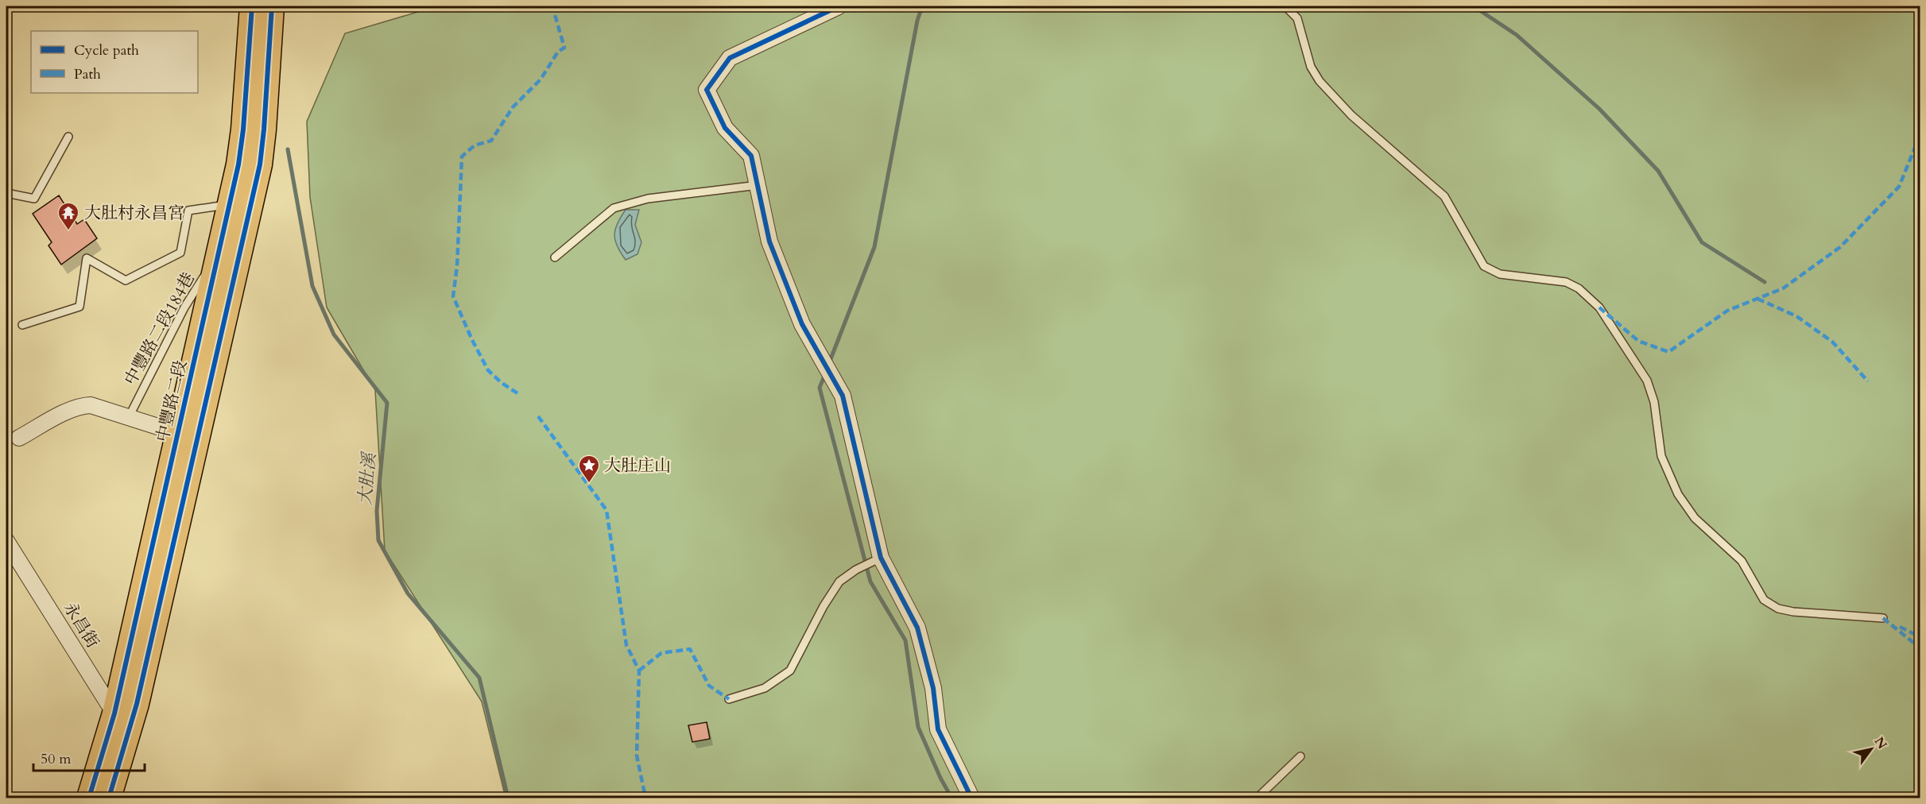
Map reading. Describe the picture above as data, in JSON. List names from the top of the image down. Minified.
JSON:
{"streets":{"main road":["中豐路二段"],"street":["永昌街"],"lane":["中豐路二段184巷"]},"crossings":[["中豐路二段184巷","中豐路二段"],["中豐路二段","永昌街"]],"water":["大肚溪"],"places":{"temple":["大肚村永昌宮"],"place":["大肚庄山"]},"legend":["Cycle path","Path"],"scale_bar":"50 m","north":"top right"}
